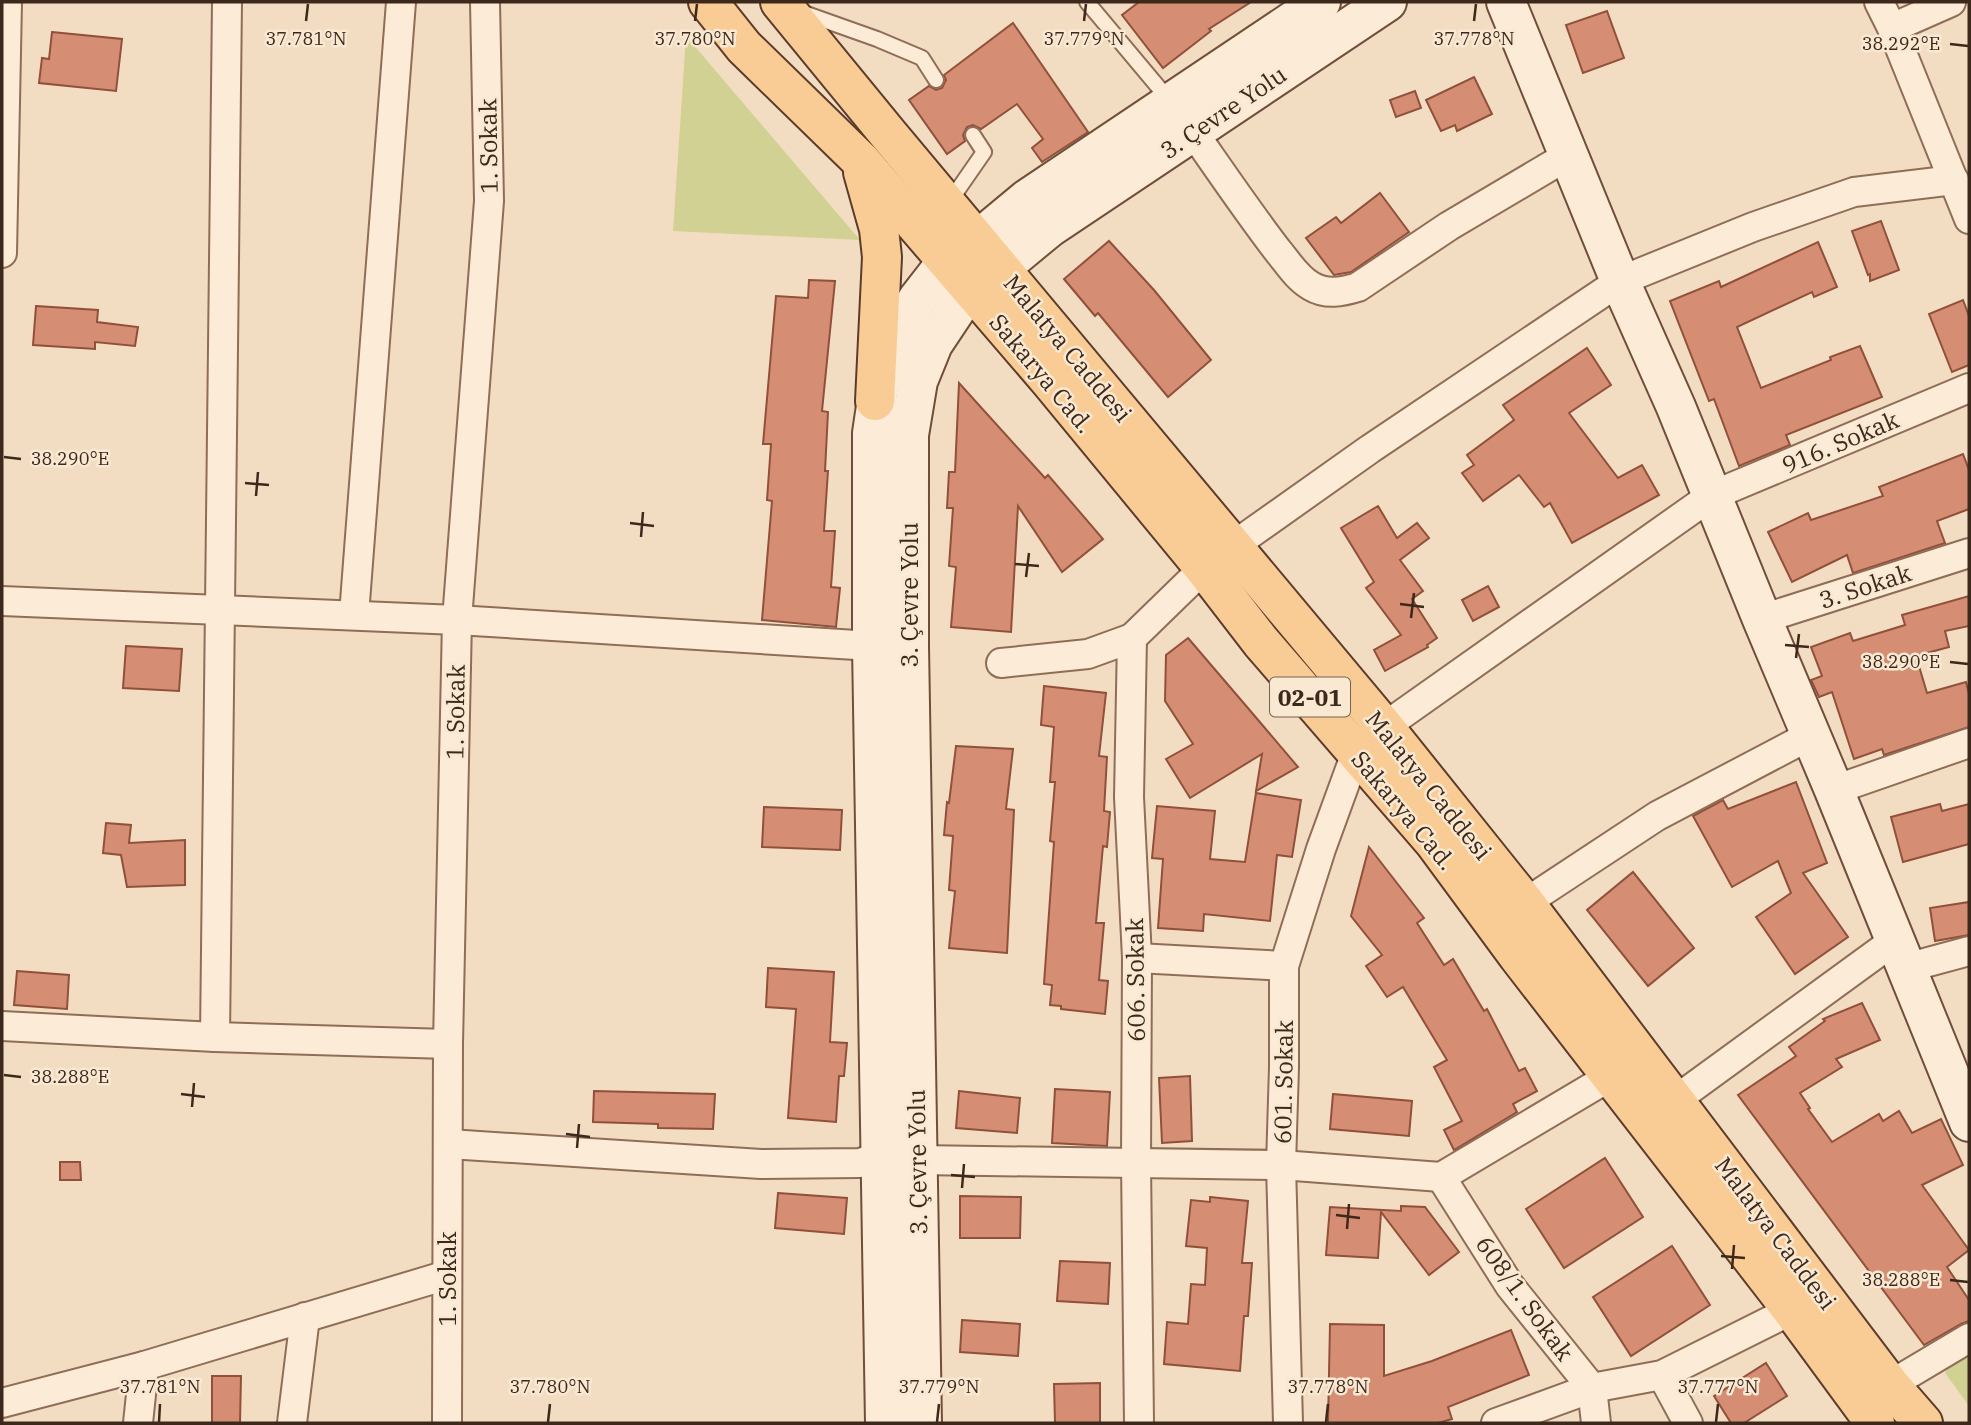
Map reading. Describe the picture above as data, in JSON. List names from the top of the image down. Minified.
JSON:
{"streets":{"main road":["3. Çevre Yolu","Malatya Caddesi","Sakarya Cad.","02-01"],"street":["1. Sokak","916. Sokak","3. Sokak","606. Sokak","601. Sokak","608/1. Sokak"]},"crossings":[["3. Çevre Yolu","Sakarya Cad."],["Malatya Caddesi","Sakarya Cad."],["Malatya Caddesi","916. Sokak"],["Sakarya Cad.","916. Sokak"],["Sakarya Cad.","601. Sokak"],["916. Sokak","601. Sokak"]],"coordinates":["37.781°N","37.780°N","37.779°N","37.778°N","38.292°E","38.290°E","38.288°E","37.777°N"]}
